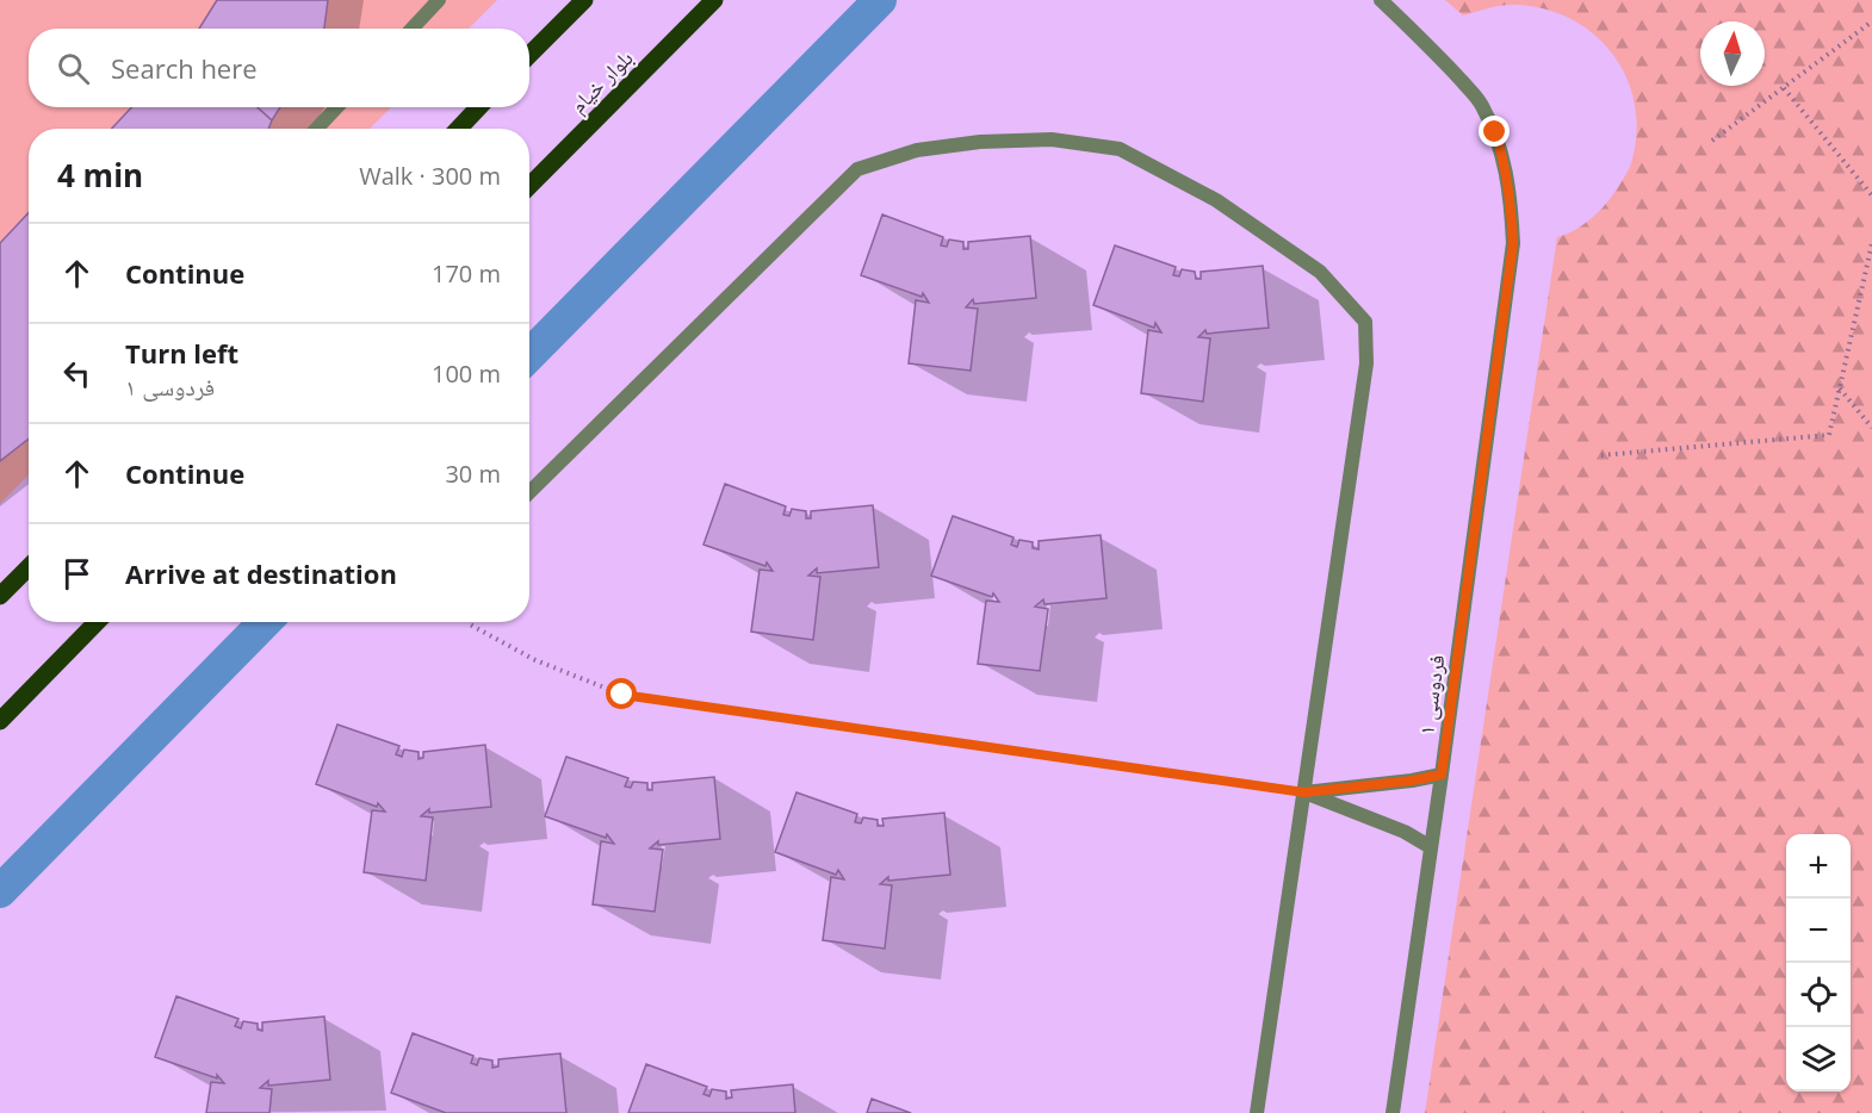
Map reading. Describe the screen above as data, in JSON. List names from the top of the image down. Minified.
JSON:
{"streets":{"main road":["بلوار خیام"],"street":["فردوسی ۱"]},"north":"top","page":{"search":"Search here","heading":["4 min","Walk · 300 m"],"list":[["Continue","170 m"],["Turn left","فردوسی ۱","100 m"],["Continue","30 m"],"Arrive at destination"],"map_buttons":["+","−"]}}
